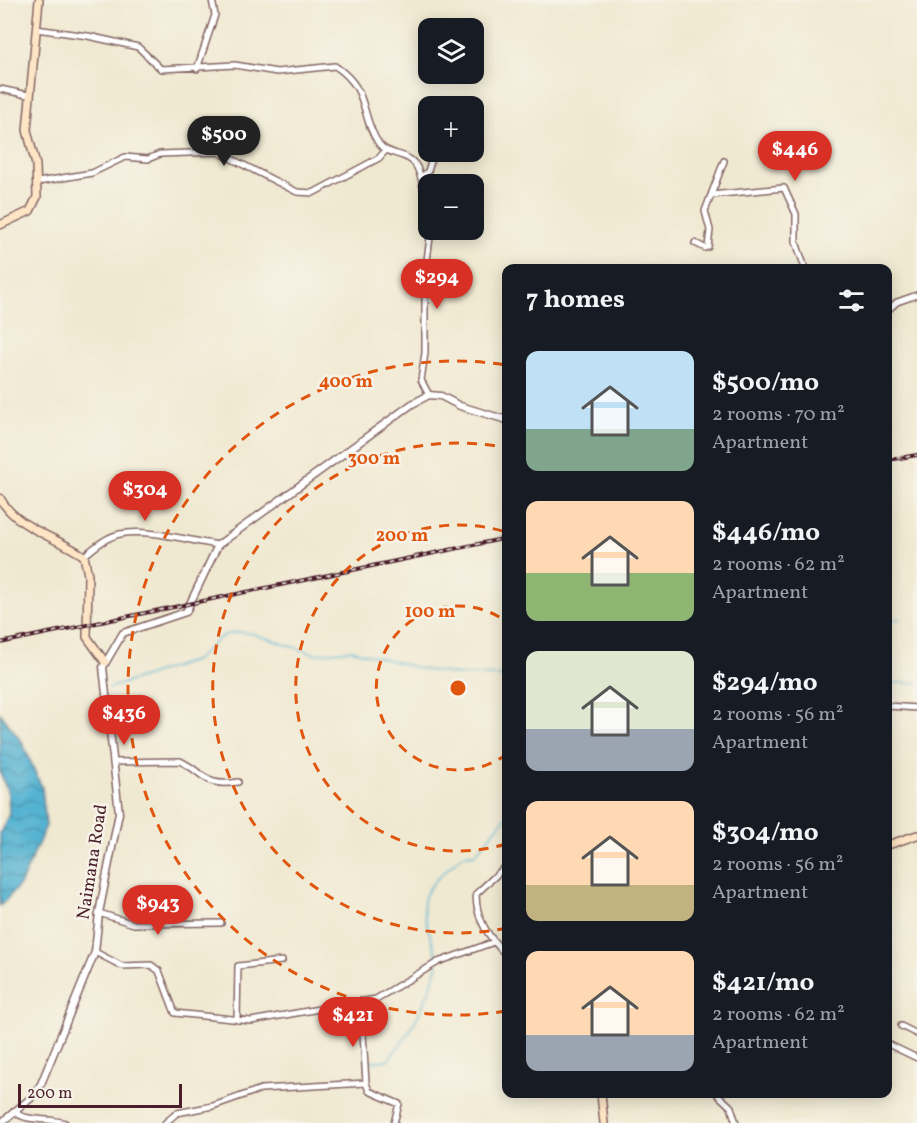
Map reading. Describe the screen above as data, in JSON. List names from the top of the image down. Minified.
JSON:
{"streets":{"street":["Naimana Road"]},"scale_bar":"200 m","page":{"map_buttons":["+","−"],"price":["$500","$446","$294","$304","$436","$943","$421"],"heading":"7 homes","list":[{"name":"$500/mo","note":"2 rooms · 70 m² · Apartment"},{"name":"$446/mo","note":"2 rooms · 62 m² · Apartment"},{"name":"$294/mo","note":"2 rooms · 56 m² · Apartment"},{"name":"$304/mo","note":"2 rooms · 56 m² · Apartment"},{"name":"$421/mo","note":"2 rooms · 62 m² · Apartment"}],"scale":"200 m"},"rings":["400 m","300 m","200 m","100 m"]}
